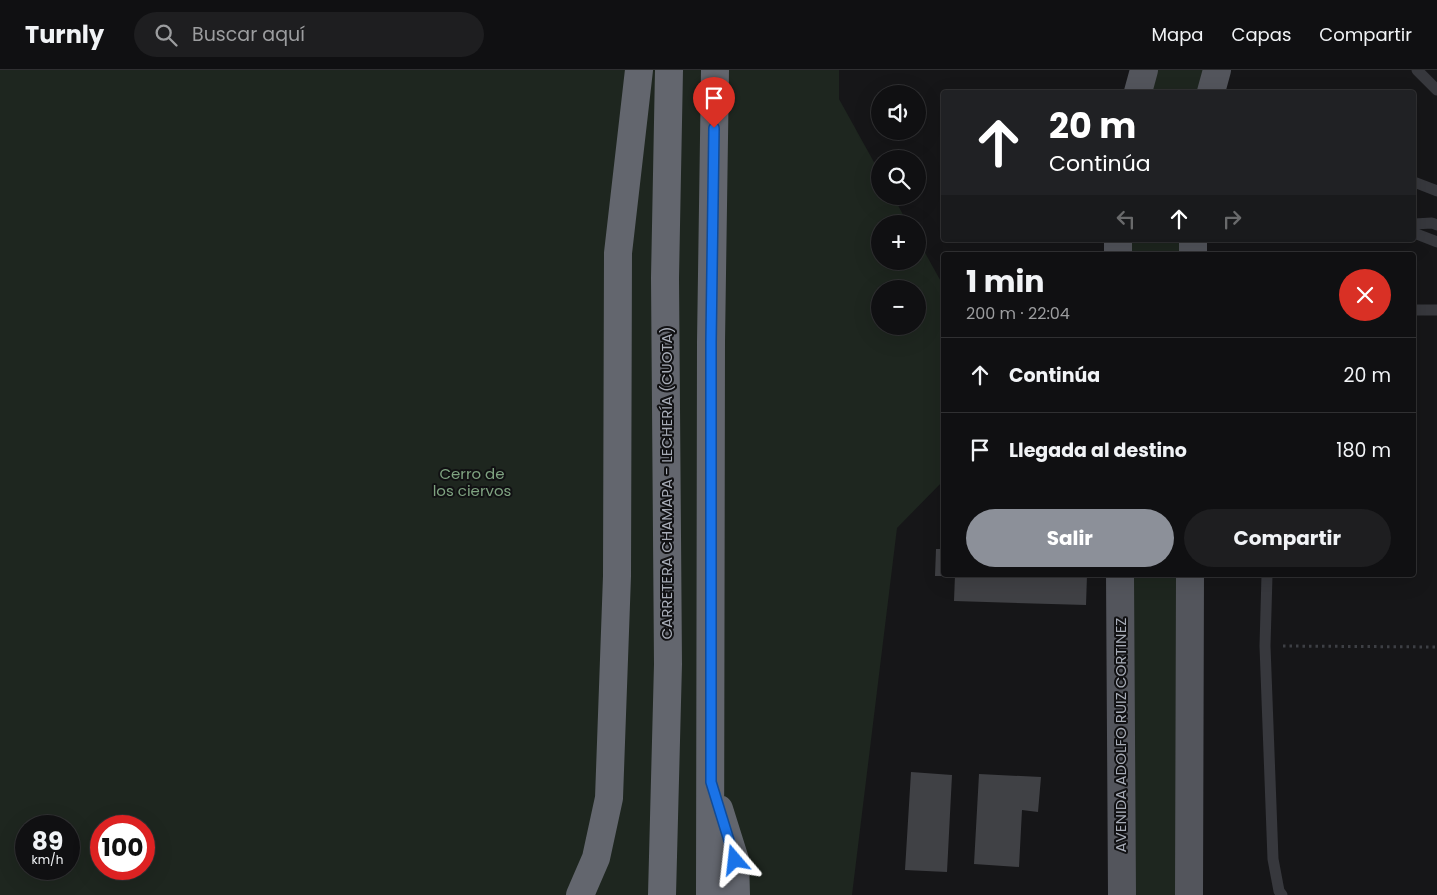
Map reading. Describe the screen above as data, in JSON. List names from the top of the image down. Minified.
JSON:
{"streets":{"highway":["CARRETERA CHAMAPA - LECHERÍA (CUOTA)"],"main road":["AVENIDA ADOLFO RUIZ CORTINEZ"]},"parks":["Cerro de los ciervos"],"page":{"header":"Turnly","search":"Buscar aquí","nav":["Mapa","Capas","Compartir"],"map_buttons":["+","−"],"turn":["20 m","Continúa"],"heading":["1 min","200 m · 22:04"],"list":[{"name":"Continúa","value":"20 m"},{"name":"Llegada al destino","value":"180 m"}],"buttons":["Salir","Compartir"],"speed":"89 km/h","limit":"100"}}
